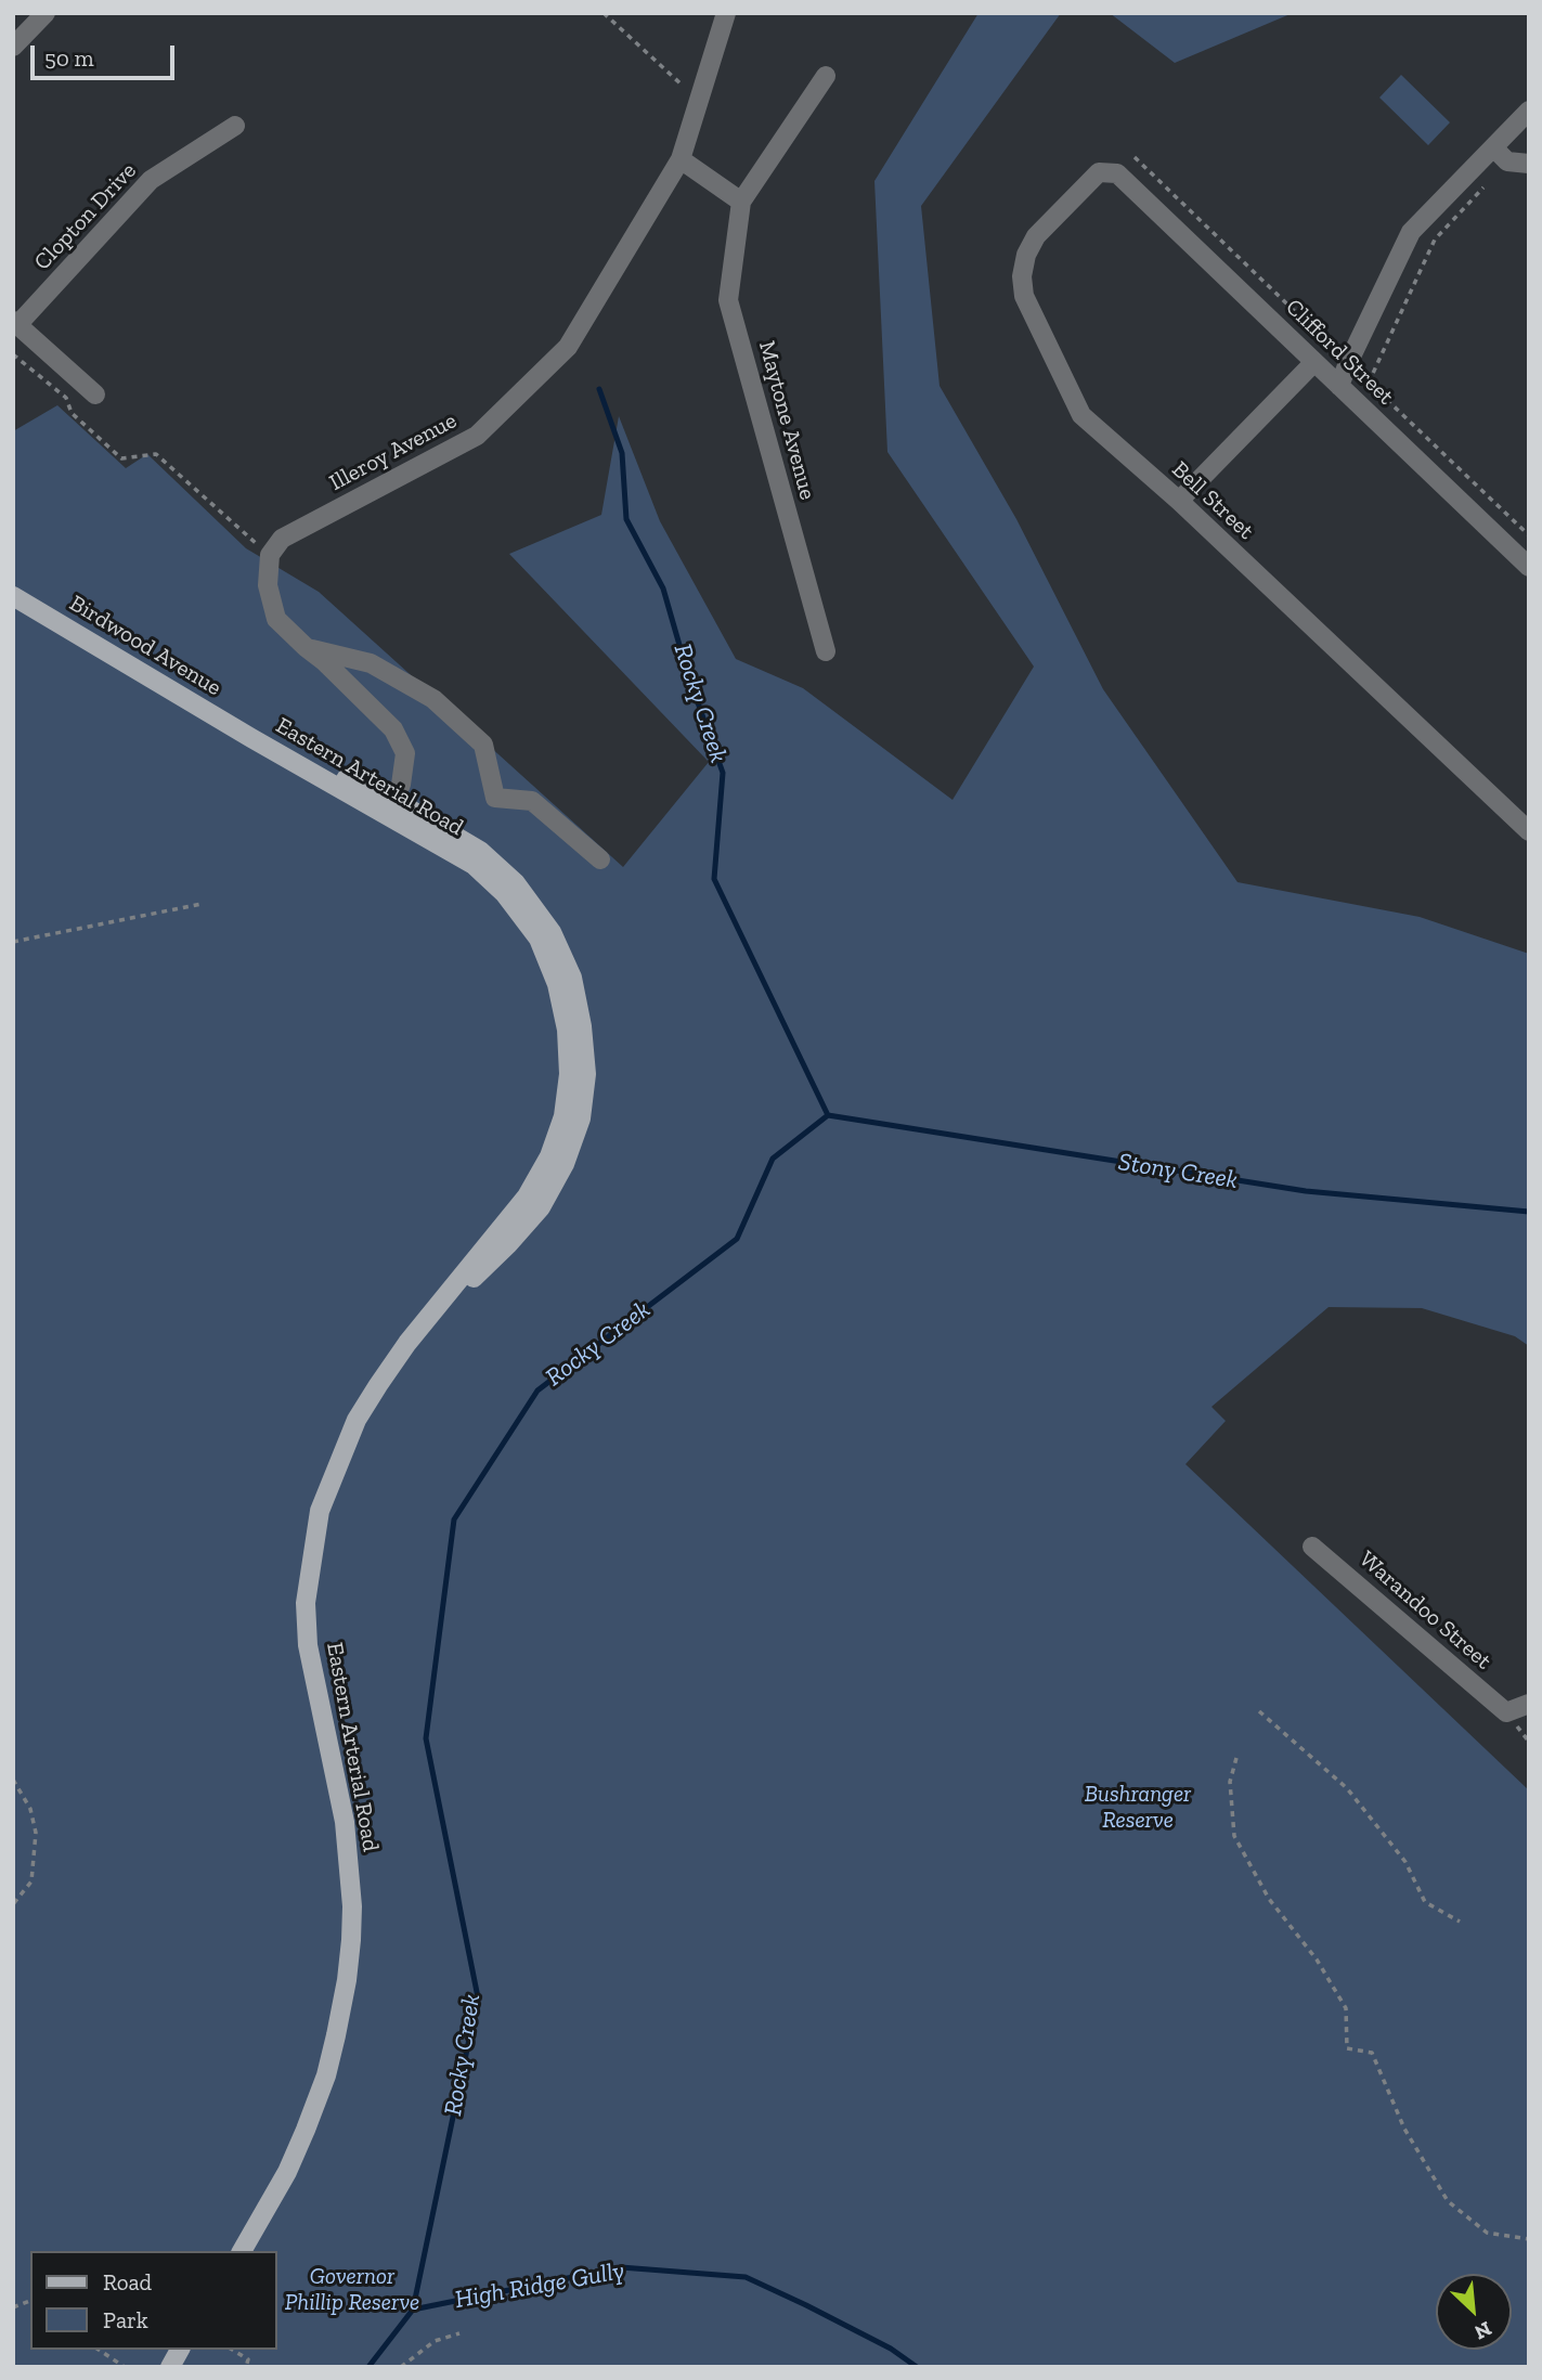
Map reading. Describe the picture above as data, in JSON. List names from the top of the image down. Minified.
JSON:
{"streets":{"main road":["Birdwood Avenue","Eastern Arterial Road"],"street":["Clopton Drive","Clifford Street","Maytone Avenue","Illeroy Avenue","Bell Street","Warandoo Street"]},"crossings":[["Clifford Street","Bell Street"],["Birdwood Avenue","Eastern Arterial Road"]],"water":["Rocky Creek","Stony Creek","High Ridge Gully"],"parks":["Bushranger Reserve","Governor Phillip Reserve"],"legend":["Road","Park"],"scale_bar":"50 m","north":"bottom right"}
